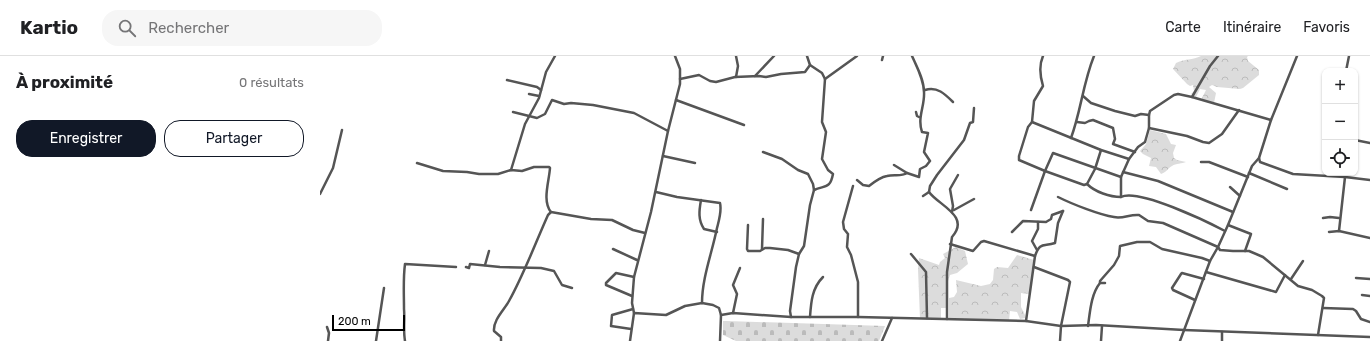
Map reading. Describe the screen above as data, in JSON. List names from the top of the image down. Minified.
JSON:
{"scale_bar":"200 m","page":{"header":"Kartio","search":"Rechercher","nav":["Carte","Itinéraire","Favoris"],"heading":["À proximité","0 résultats"],"map_buttons":["+","−"],"buttons":["Enregistrer","Partager"],"scale":"200 m"}}
